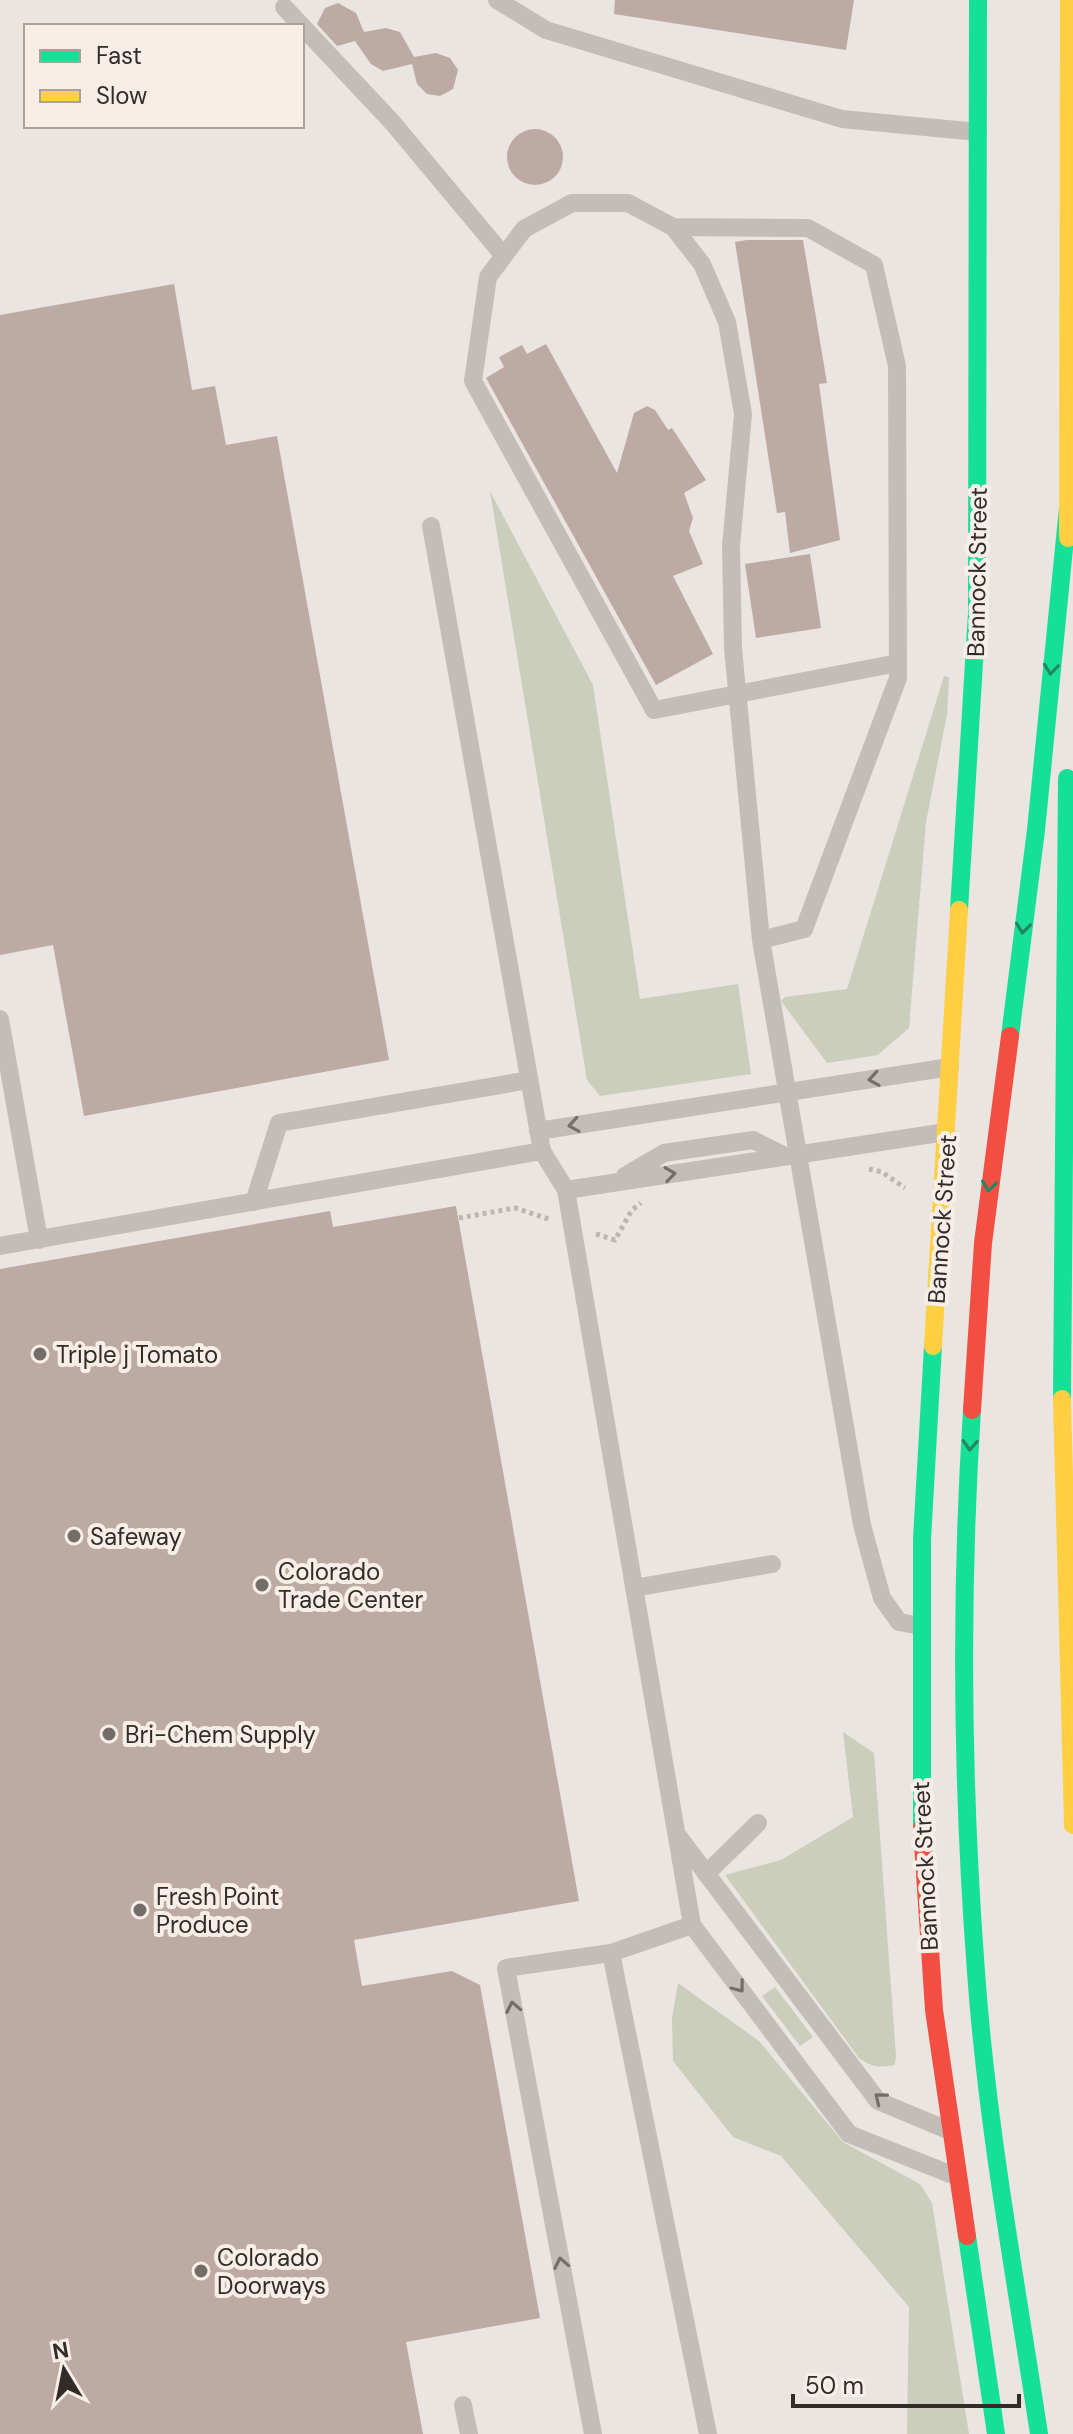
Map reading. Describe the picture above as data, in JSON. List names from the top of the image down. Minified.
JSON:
{"streets":{"main road":["Bannock Street"]},"places":["Triple j Tomato","Safeway","Colorado Trade Center","Bri-Chem Supply","Fresh Point Produce","Colorado Doorways"],"legend":["Fast","Slow"],"scale_bar":"50 m","north":"top"}
